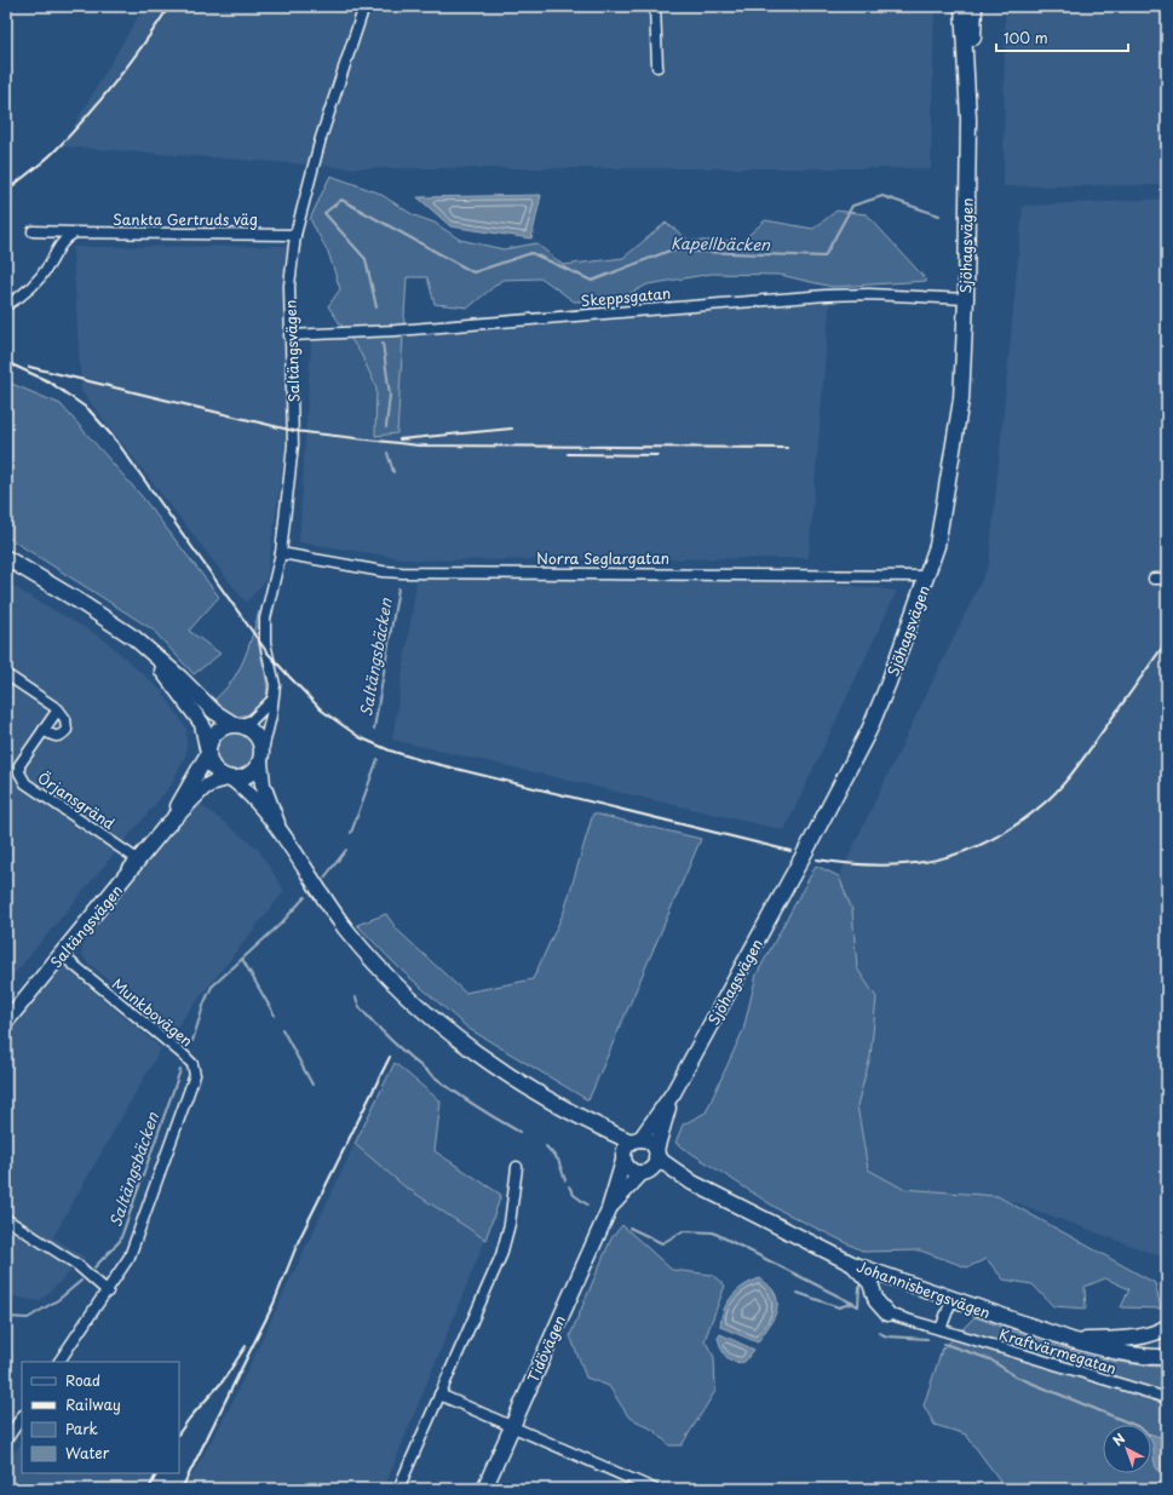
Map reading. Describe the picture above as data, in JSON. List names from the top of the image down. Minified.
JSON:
{"streets":{"main road":["Sjöhagsvägen","Saltängsvägen","Johannisbergsvägen","Tidövägen"],"street":["Sankta Gertruds väg","Skeppsgatan","Norra Seglargatan","Örjansgränd","Munkbovägen","Kraftvärmegatan"]},"crossings":[["Sankta Gertruds väg","Saltängsvägen"],["Sjöhagsvägen","Skeppsgatan"],["Sjöhagsvägen","Norra Seglargatan"],["Sjöhagsvägen","Johannisbergsvägen"],["Sjöhagsvägen","Tidövägen"],["Skeppsgatan","Saltängsvägen"],["Saltängsvägen","Norra Seglargatan"],["Saltängsvägen","Örjansgränd"],["Saltängsvägen","Munkbovägen"],["Johannisbergsvägen","Tidövägen"]],"water":["Kapellbäcken","Saltängsbäcken"],"legend":["Road","Railway","Park","Water"],"scale_bar":"100 m","north":"top left"}
